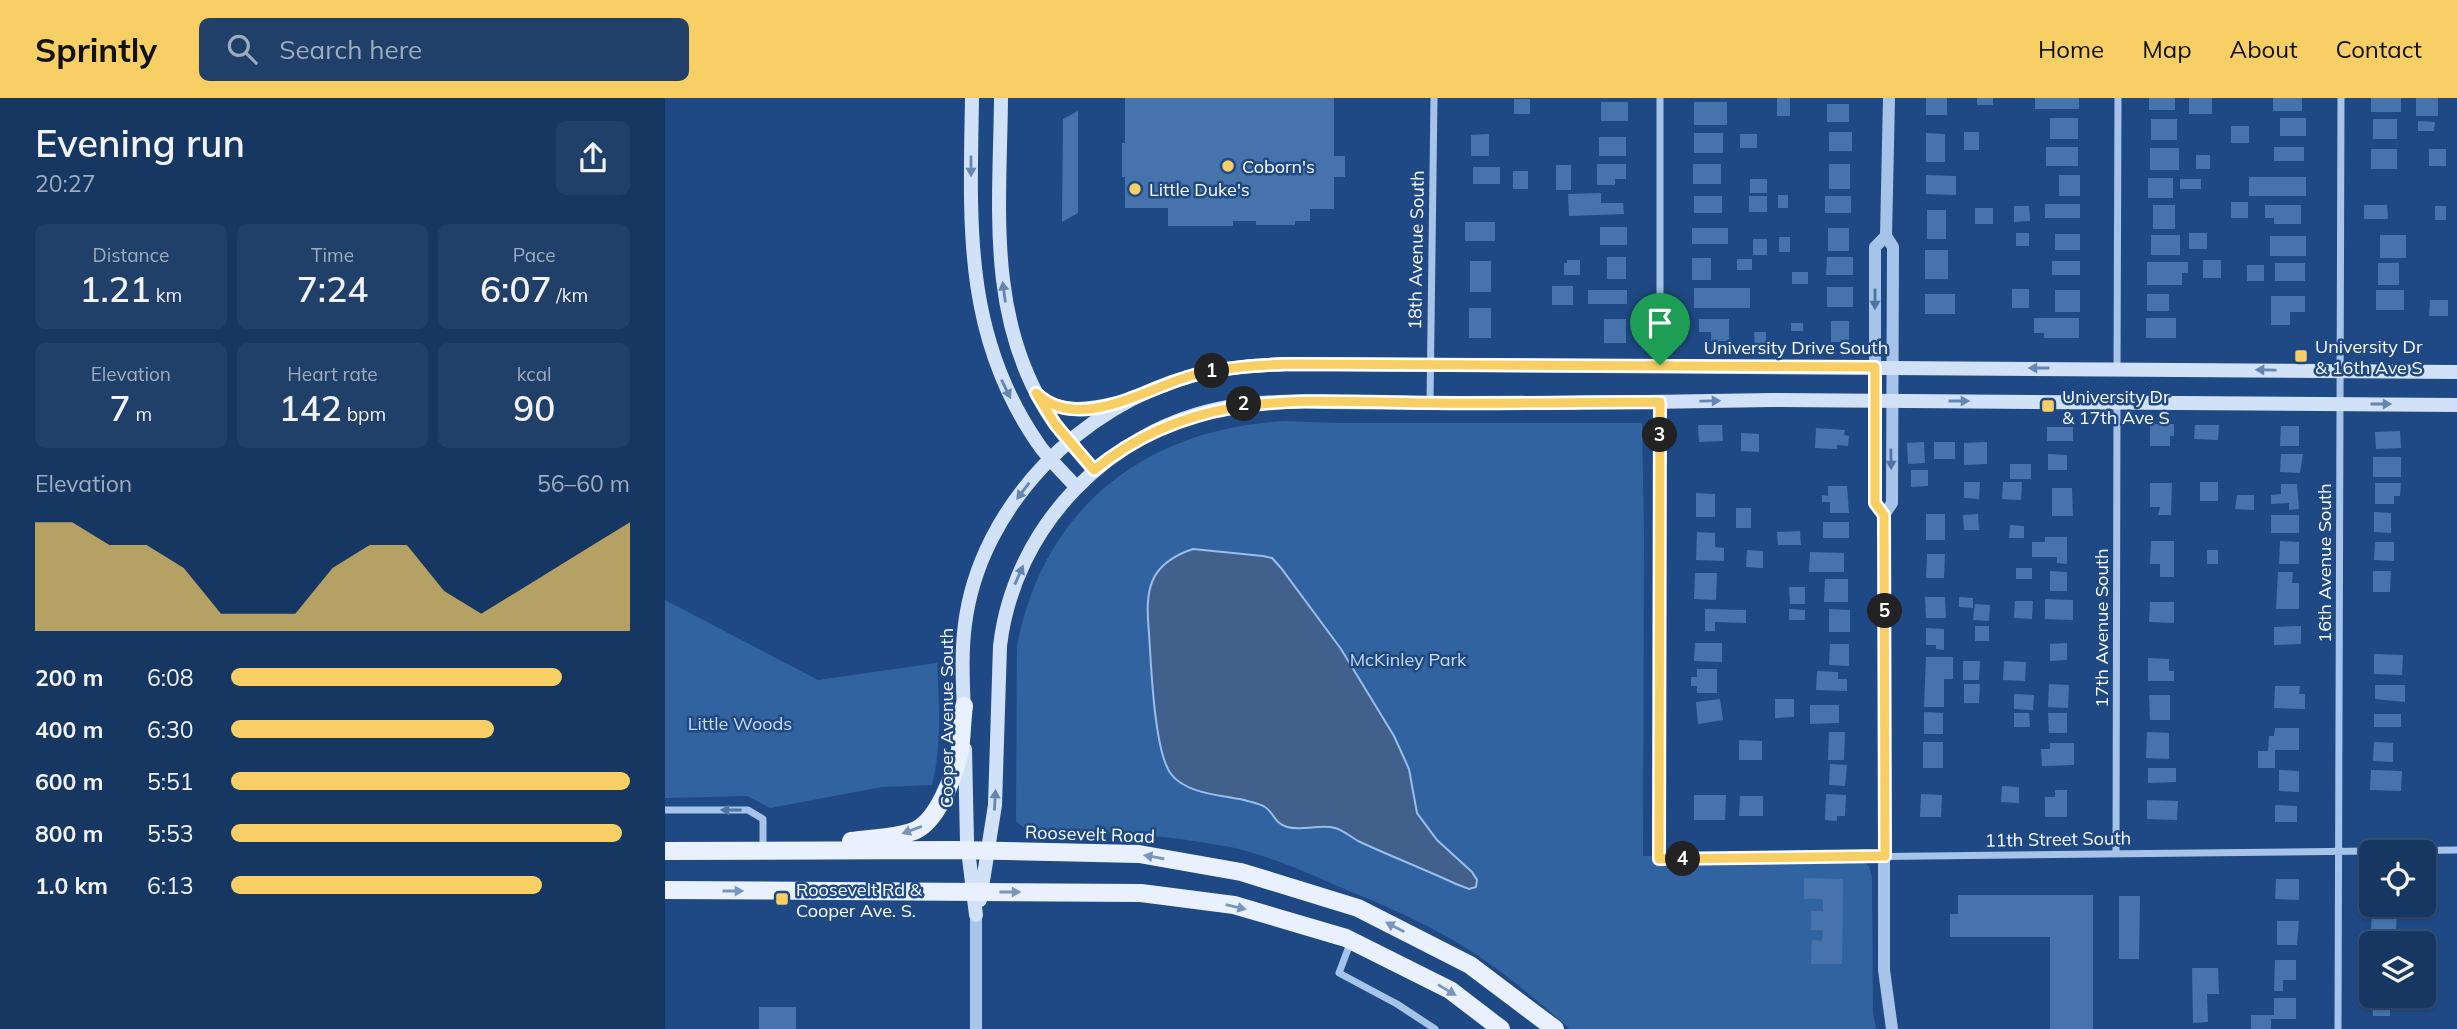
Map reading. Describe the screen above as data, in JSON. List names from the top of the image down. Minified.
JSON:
{"streets":{"main road":["University Drive South","Cooper Avenue South","Roosevelt Road"],"street":["18th Avenue South","16th Avenue South","17th Avenue South","11th Street South"]},"crossings":[["18th Avenue South","University Drive South"],["University Drive South","16th Avenue South"],["University Drive South","Cooper Avenue South"],["16th Avenue South","11th Street South"],["17th Avenue South","11th Street South"],["Cooper Avenue South","Roosevelt Road"]],"parks":["McKinley Park","Little Woods"],"places":{"other":["Coborn's","Little Duke's"],"transit":["University Dr & 16th Ave S","University Dr & 17th Ave S","Roosevelt Rd & Cooper Ave. S."]},"page":{"header":"Sprintly","search":"Search here","nav":["Home","Map","About","Contact"],"heading":["Evening run","20:27"],"stats":[["Distance","1.21 km"],["Time","7:24"],["Pace","6:07 /km"],["Elevation","7 m"],["Heart rate","142 bpm"],["kcal","90"]],"pins":["1","2","3","5","4"],"chart":["Elevation","56–60 m"],"list":[{"name":"200 m","note":"6:08"},{"name":"400 m","note":"6:30"},{"name":"600 m","note":"5:51"},{"name":"800 m","note":"5:53"},{"name":"1.0 km","note":"6:13"}]}}
